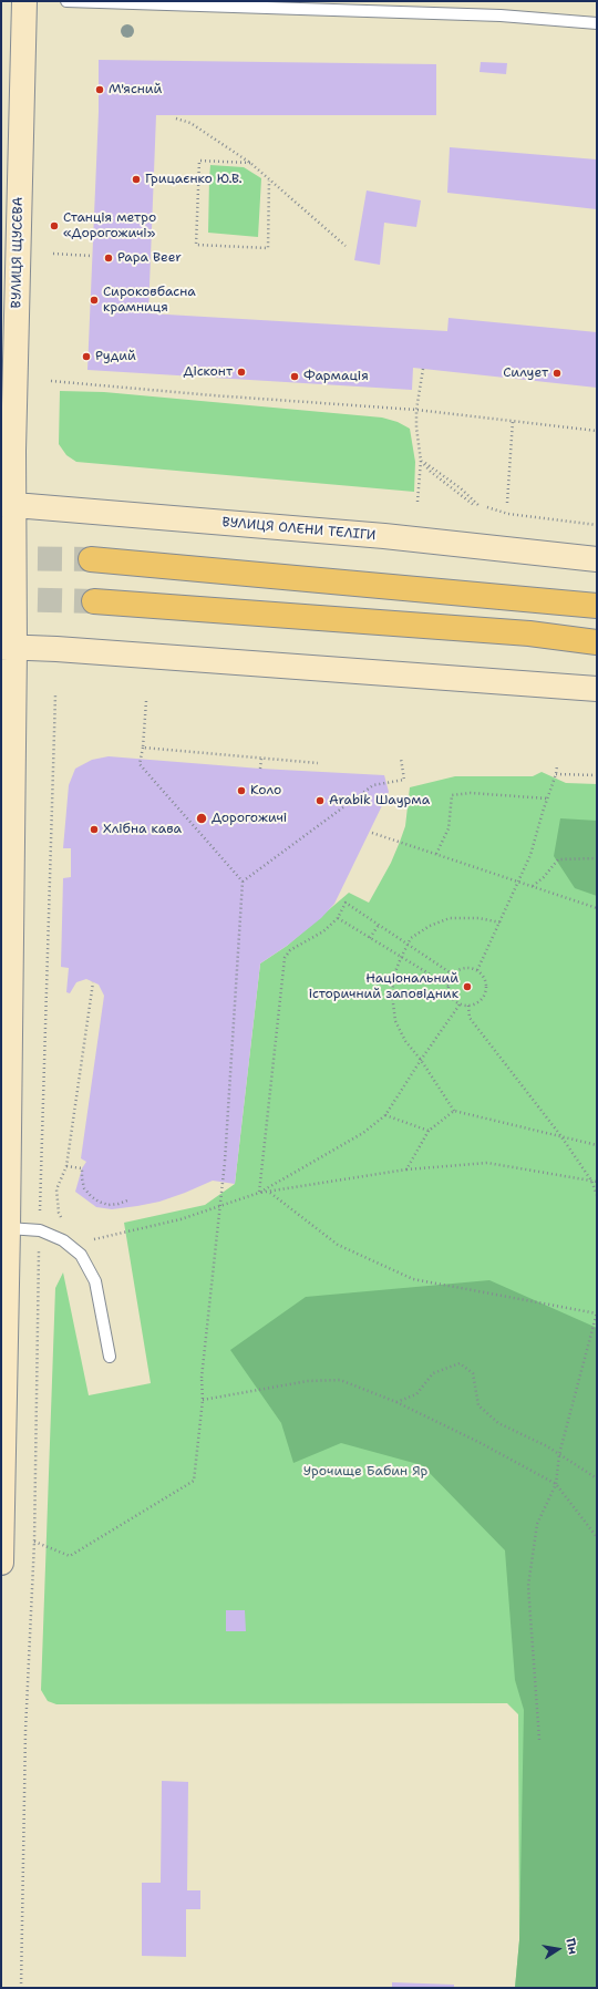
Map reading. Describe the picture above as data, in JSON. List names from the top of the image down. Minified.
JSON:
{"streets":{"main road":["ВУЛИЦЯ ЩУСЄВА","ВУЛИЦЯ ОЛЕНИ ТЕЛІГИ"]},"crossings":[["ВУЛИЦЯ ЩУСЄВА","ВУЛИЦЯ ОЛЕНИ ТЕЛІГИ"]],"parks":["Урочище Бабин Яр"],"places":["М'ясний","Грицаєнко Ю.В.","Станція метро «Дорогожичі»","Papa Beer","Сироковбасна крамниця","Рудий","Дісконт","Силует","Фармація","Коло","Arabik Шаурма","Дорогожичі","Хлібна кава","Національний історичний заповідник"],"north":"right"}
